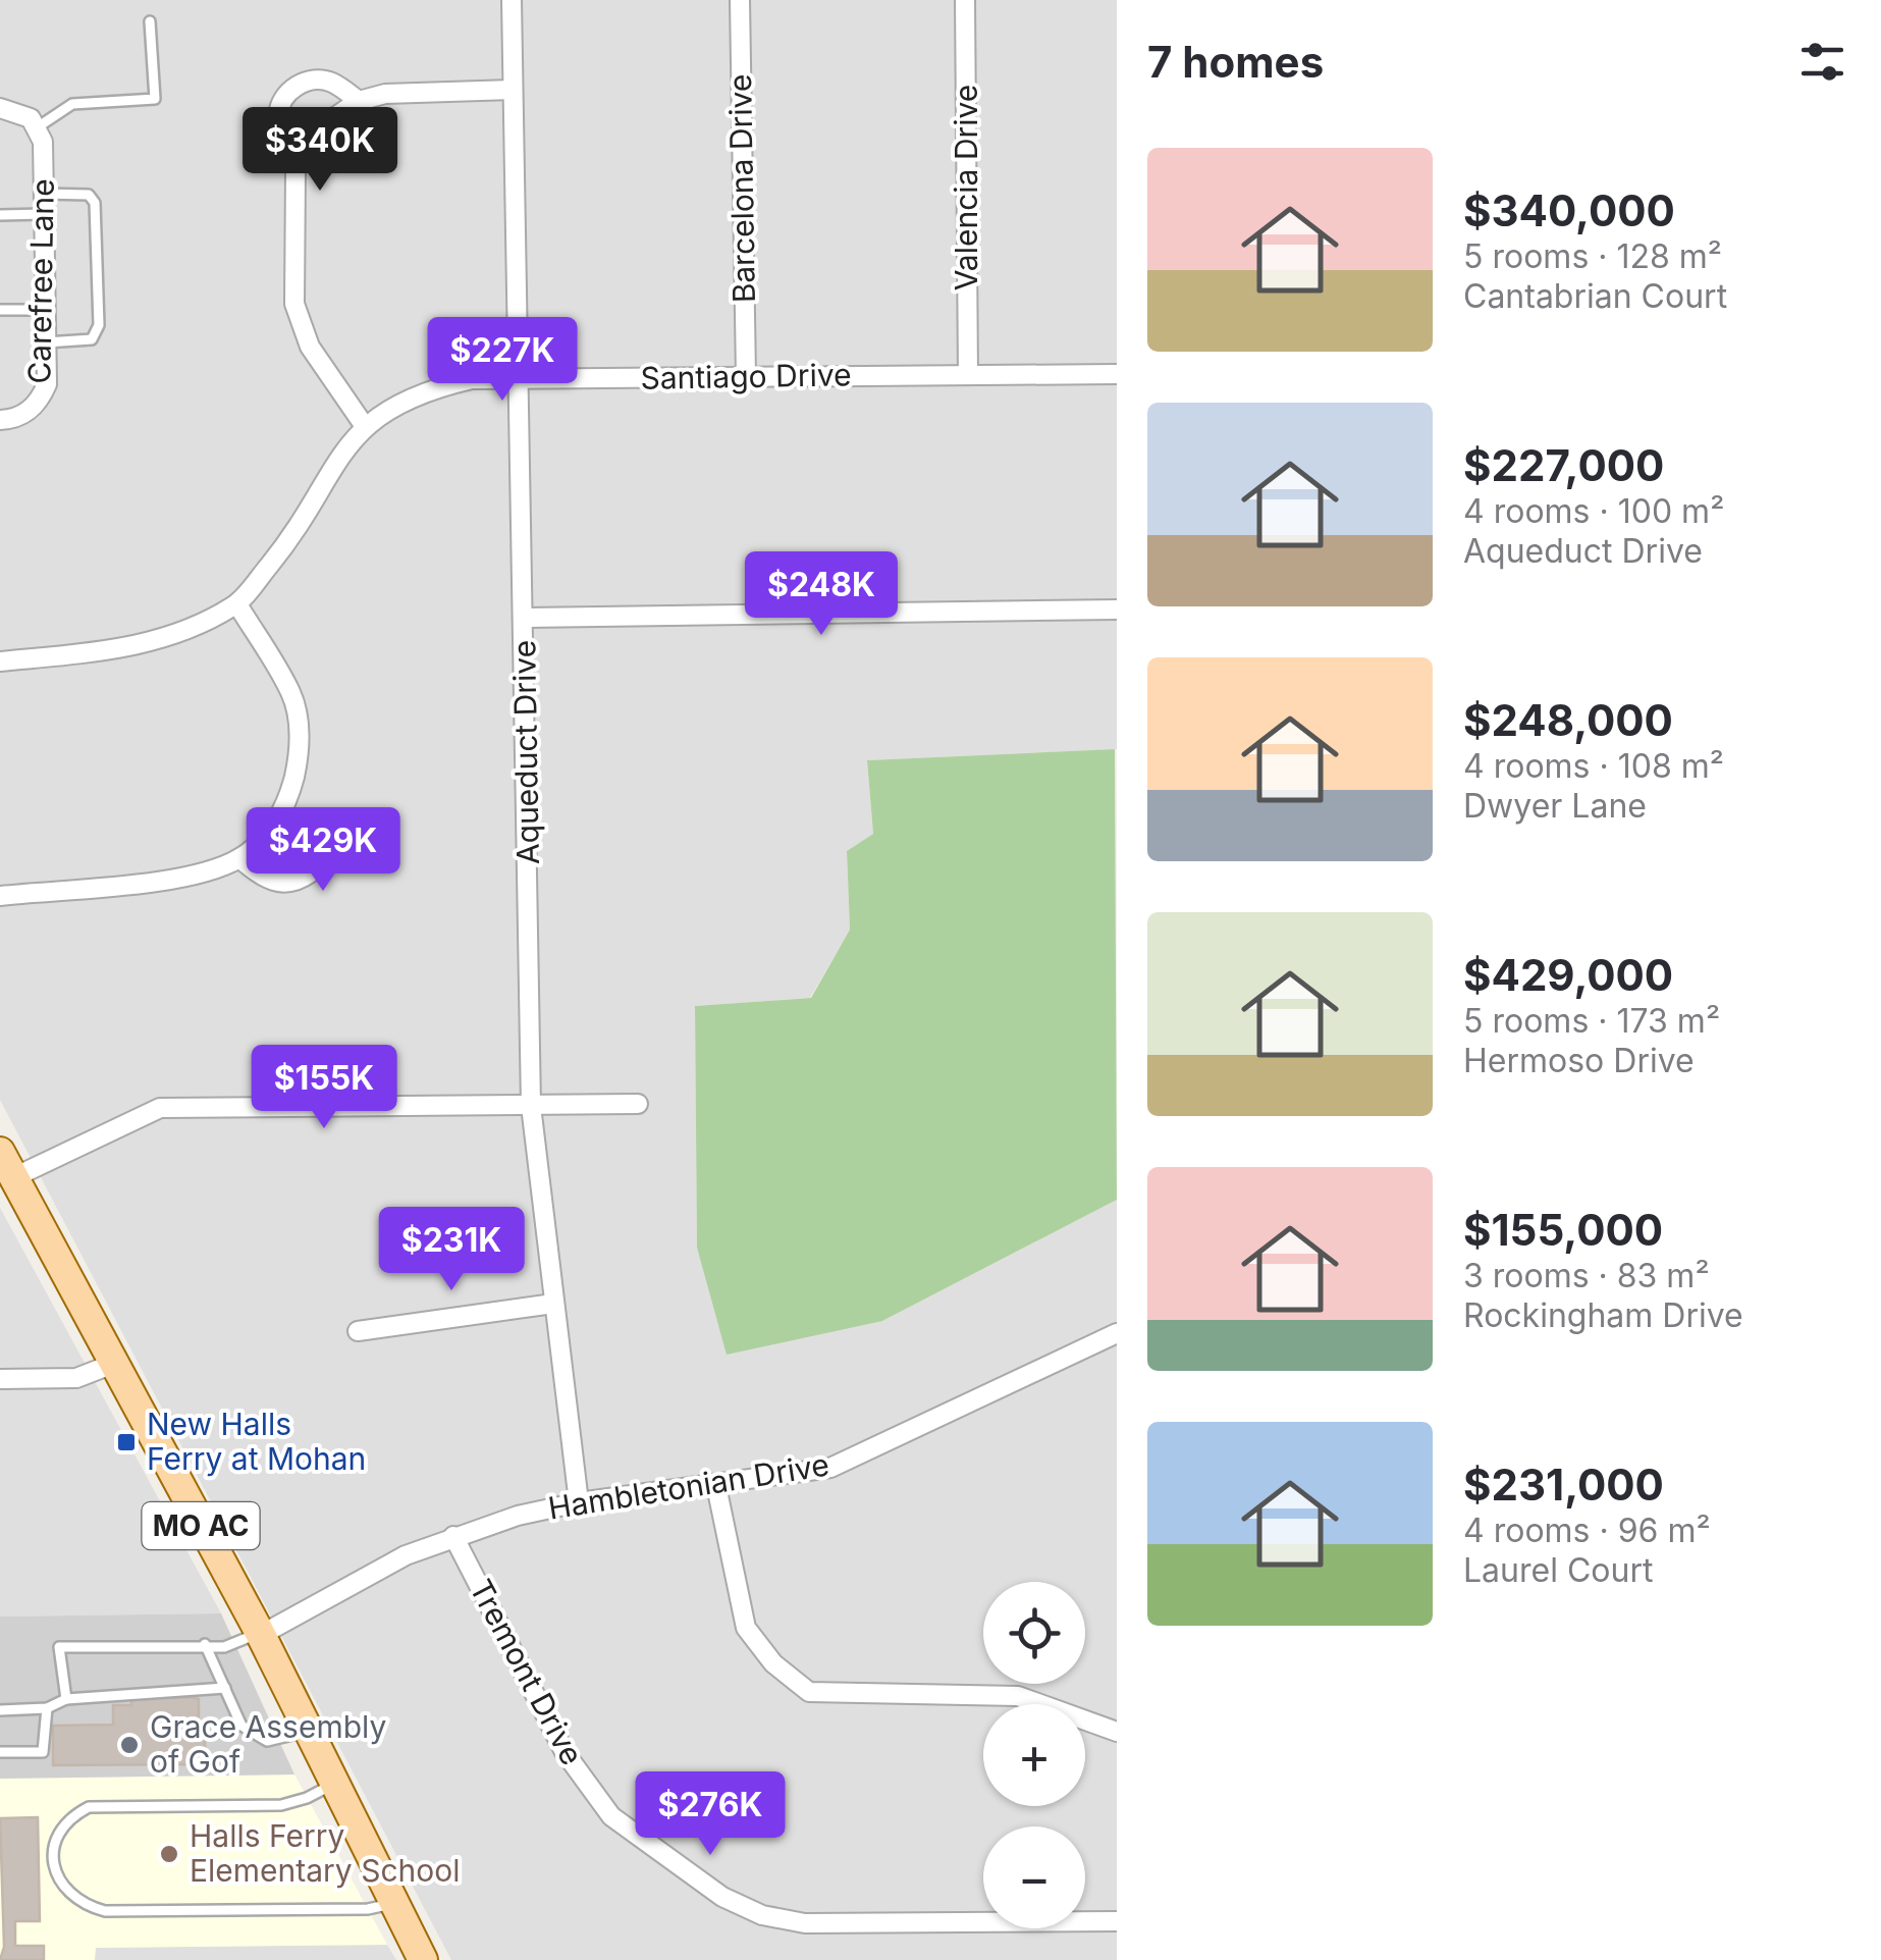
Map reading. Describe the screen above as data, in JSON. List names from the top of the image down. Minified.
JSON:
{"streets":{"main road":["MO AC"],"street":["Valencia Drive","Barcelona Drive","Carefree Lane","Santiago Drive","Aqueduct Drive","Hambletonian Drive","Tremont Drive"]},"crossings":[["Valencia Drive","Santiago Drive"],["Barcelona Drive","Santiago Drive"],["Santiago Drive","Aqueduct Drive"],["Aqueduct Drive","Hambletonian Drive"],["Hambletonian Drive","MO AC"],["Hambletonian Drive","Tremont Drive"]],"places":{"transit":["New Halls Ferry at Mohan"],"other":["Grace Assembly of Gof","Halls Ferry Elementary School"]},"page":{"heading":"7 homes","price":["$340K","$227K","$248K","$429K","$155K","$231K","$276K"],"list":[{"name":"$340,000","note":"5 rooms · 128 m² · Cantabrian Court"},{"name":"$227,000","note":"4 rooms · 100 m² · Aqueduct Drive"},{"name":"$248,000","note":"4 rooms · 108 m² · Dwyer Lane"},{"name":"$429,000","note":"5 rooms · 173 m² · Hermoso Drive"},{"name":"$155,000","note":"3 rooms · 83 m² · Rockingham Drive"},{"name":"$231,000","note":"4 rooms · 96 m² · Laurel Court"}],"map_buttons":["+","−"]}}
